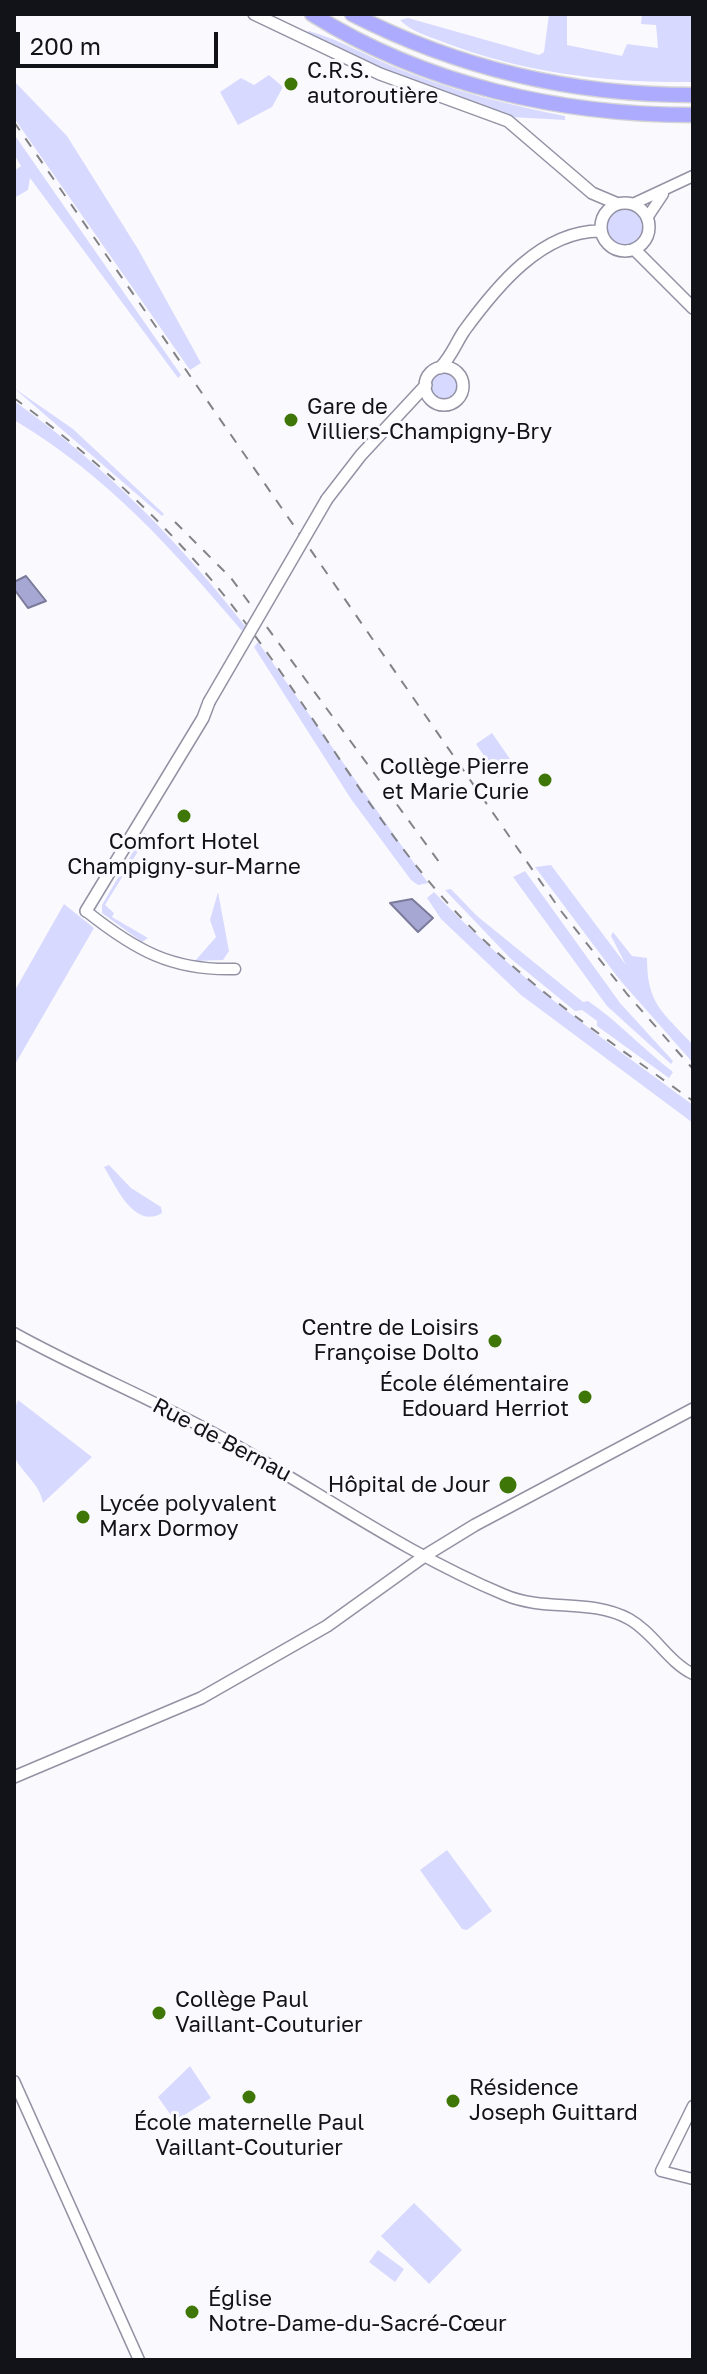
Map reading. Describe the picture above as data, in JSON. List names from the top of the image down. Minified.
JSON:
{"streets":{"street":["Rue de Bernau"]},"places":["C.R.S. autoroutière","Gare de Villiers-Champigny-Bry","Collège Pierre et Marie Curie","Comfort Hotel Champigny-sur-Marne","Centre de Loisirs Françoise Dolto","École élémentaire Edouard Herriot","Hôpital de Jour","Lycée polyvalent Marx Dormoy","Collège Paul Vaillant-Couturier","École maternelle Paul Vaillant-Couturier","Résidence Joseph Guittard","Église Notre-Dame-du-Sacré-Cœur"],"scale_bar":"200 m"}
